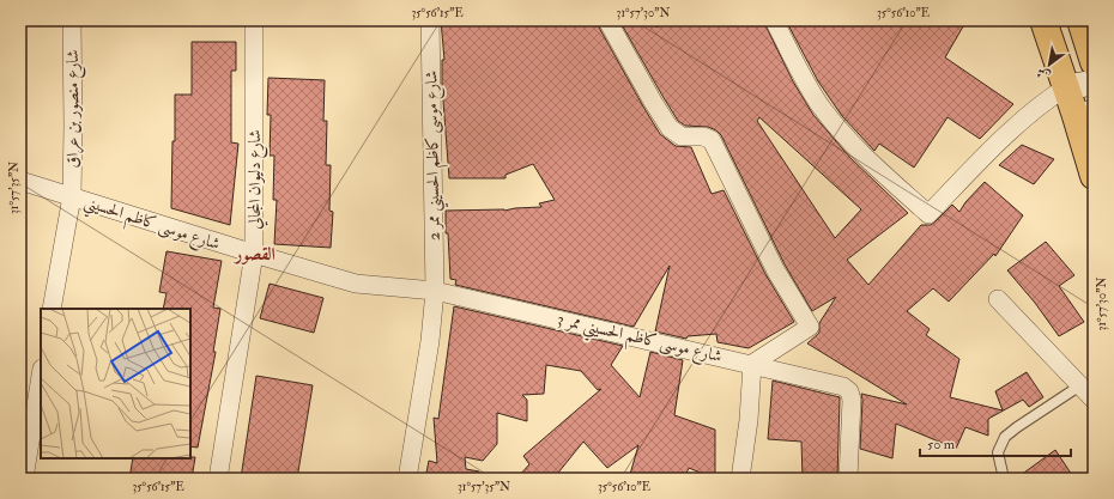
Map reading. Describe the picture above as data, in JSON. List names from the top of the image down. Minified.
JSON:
{"streets":{"street":["شارع منصور بن عراق","شارع موسى كاظم الحسيني ممر 2","شارع دليوان المجالي","شارع موسى كاظم الحسيني","شارع موسى كاظم الحسيني ممر 3"]},"crossings":[["شارع منصور بن عراق","شارع موسى كاظم الحسيني"],["شارع موسى كاظم الحسيني ممر 2","شارع موسى كاظم الحسيني"],["شارع موسى كاظم الحسيني ممر 2","شارع موسى كاظم الحسيني ممر 3"],["شارع دليوان المجالي","شارع موسى كاظم الحسيني"],["شارع موسى كاظم الحسيني","شارع موسى كاظم الحسيني ممر 3"]],"districts":["القصور"],"scale_bar":"50 m","north":"bottom left","coordinates":["35°56'15\"E","31°57'30\"N","35°56'10\"E","31°57'35\"N"]}
